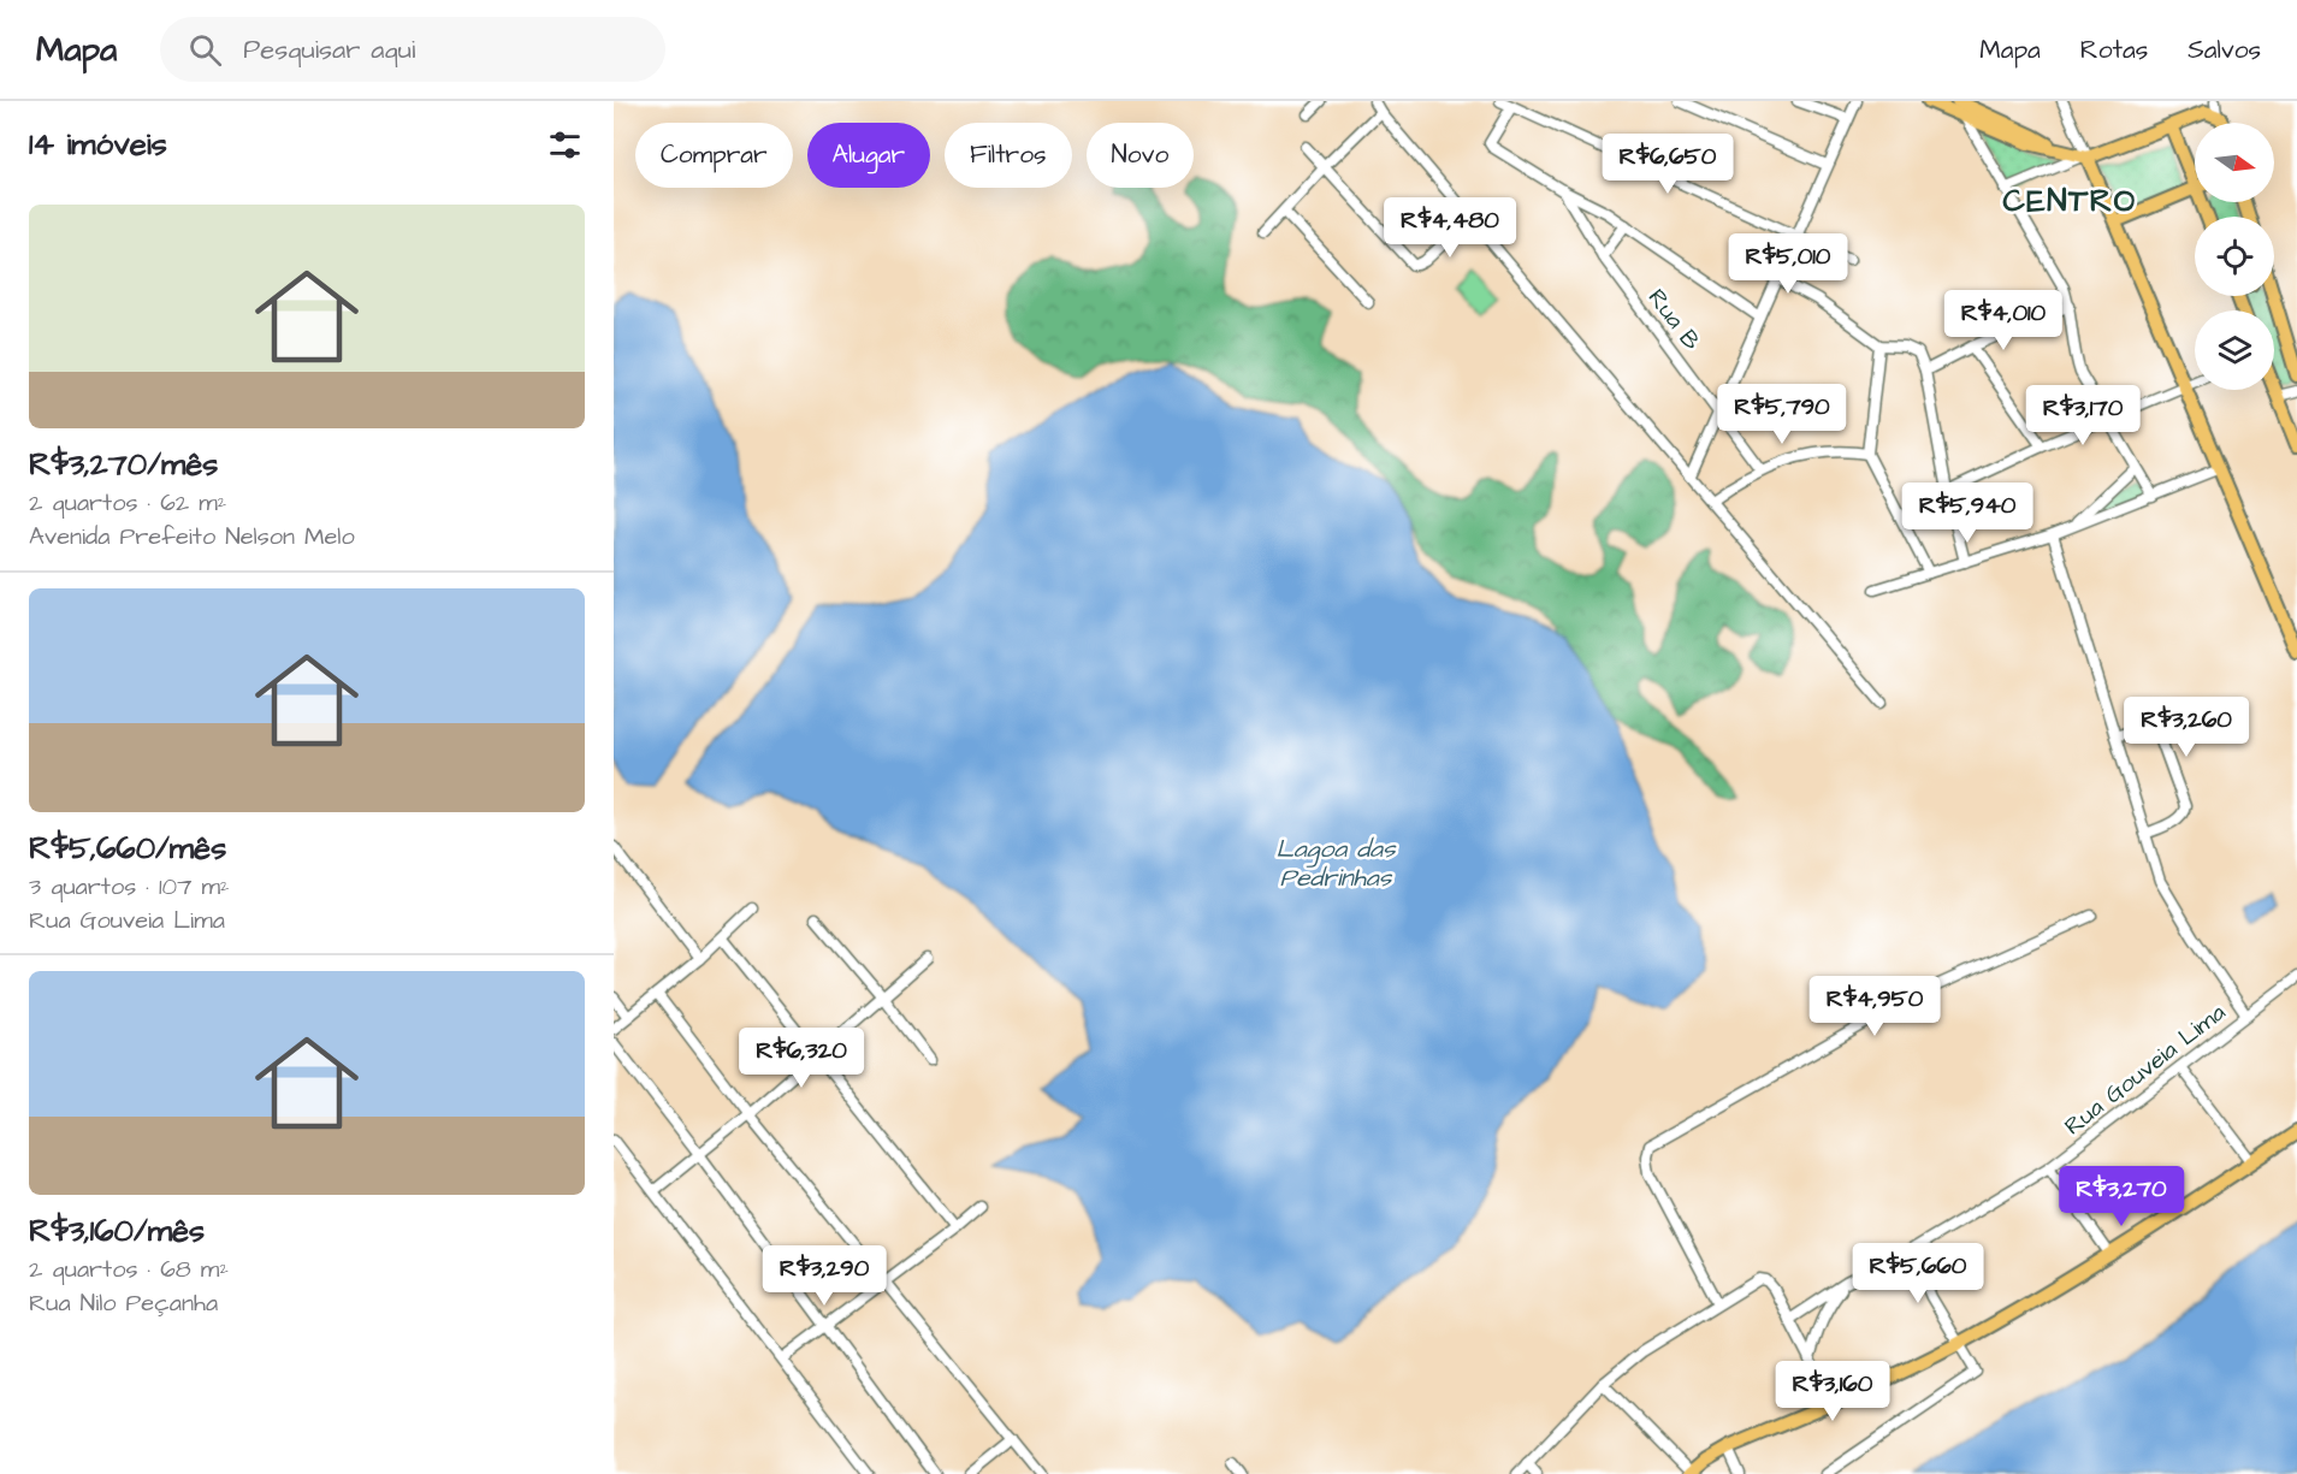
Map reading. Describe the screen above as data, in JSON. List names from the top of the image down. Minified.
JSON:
{"streets":{"street":["Rua B","Rua Gouveia Lima"]},"districts":["CENTRO"],"water":["Lagoa das Pedrinhas"],"north":"right","page":{"header":"Mapa","search":"Pesquisar aqui","nav":["Mapa","Rotas","Salvos"],"heading":"14 imóveis","chip":["Comprar","Alugar","Filtros","Novo"],"price":["R$6,650","R$4,480","R$5,010","R$4,010","R$5,790","R$3,170","R$5,940","R$3,260","R$4,950","R$6,320","R$3,270","R$5,660","R$3,290","R$3,160"],"list":[{"name":"R$3,270/mês","note":"2 quartos · 62 m² · Avenida Prefeito Nelson Melo"},{"name":"R$5,660/mês","note":"3 quartos · 107 m² · Rua Gouveia Lima"},{"name":"R$3,160/mês","note":"2 quartos · 68 m² · Rua Nilo Peçanha"}]}}
